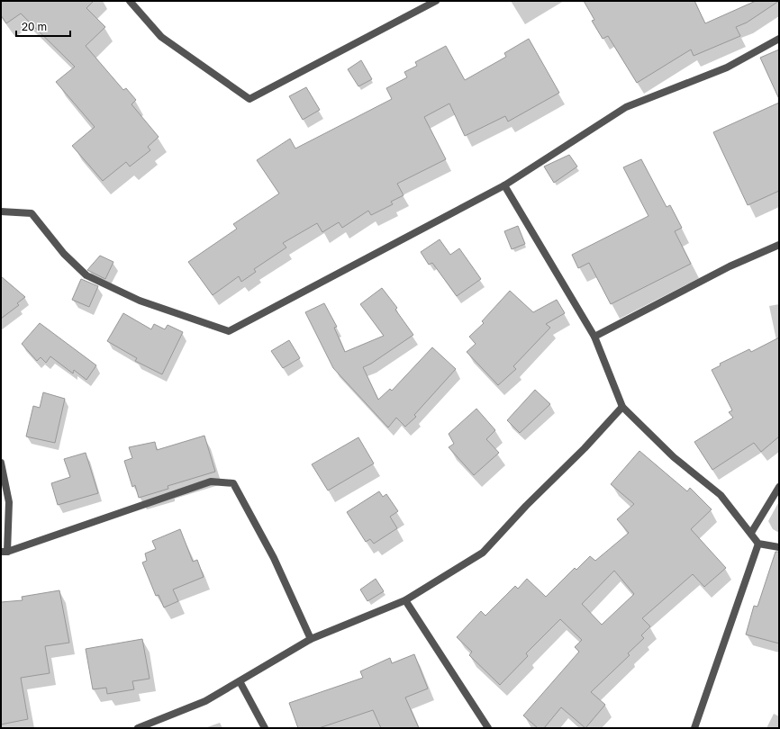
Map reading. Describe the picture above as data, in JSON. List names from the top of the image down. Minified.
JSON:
{"scale_bar":"20 m"}
